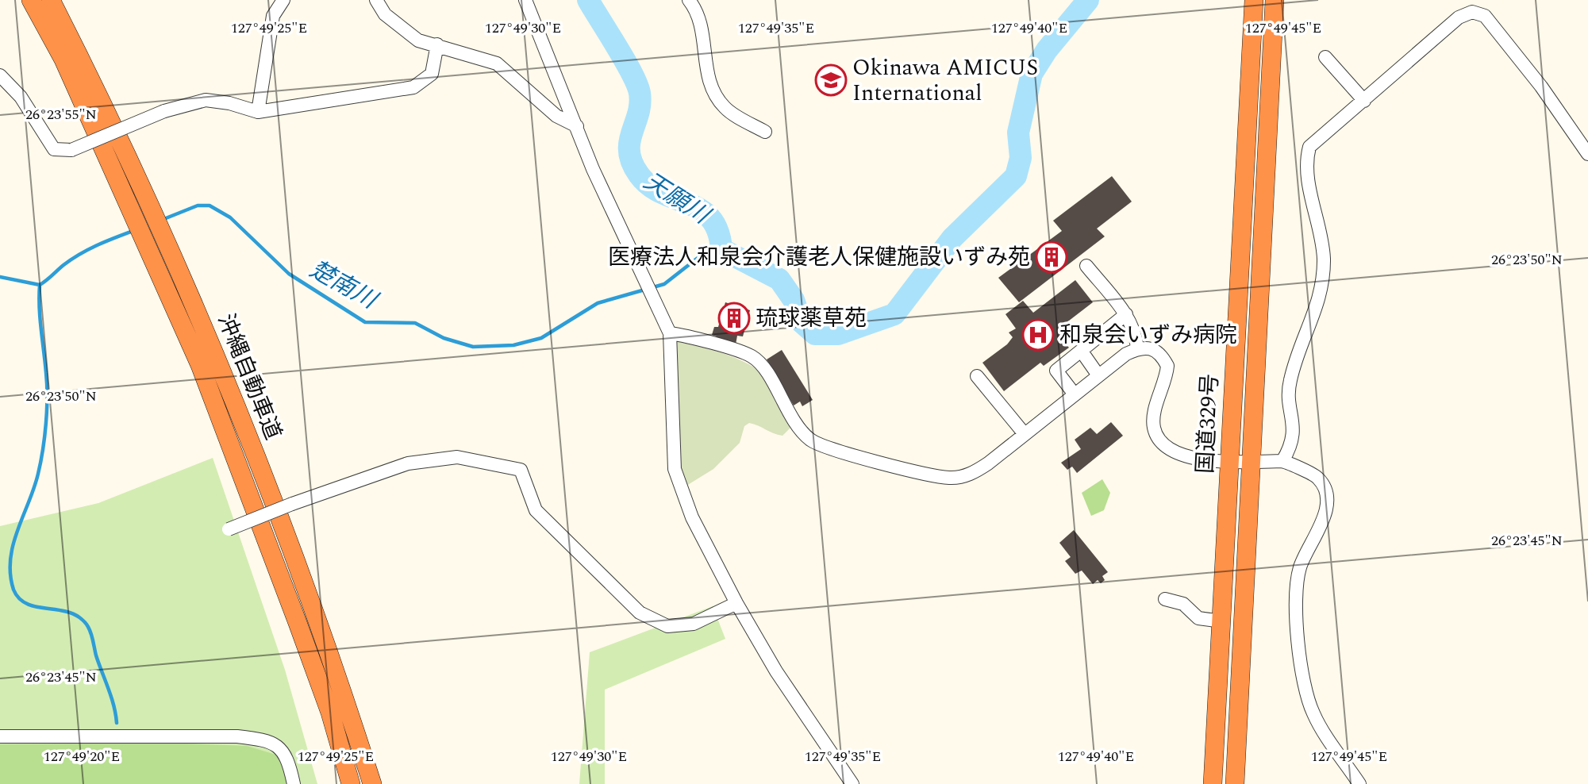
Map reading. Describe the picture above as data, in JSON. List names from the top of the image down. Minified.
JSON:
{"streets":{"highway":["沖縄自動車道","国道329号"]},"water":["天願川","楚南川"],"places":{"school or university":["Okinawa AMICUS International"],"building":["医療法人和泉会介護老人保健施設いずみ苑","琉球薬草苑"],"hospital":["和泉会いずみ病院"]},"coordinates":["127°49'25\"E","127°49'30\"E","127°49'35\"E","127°49'40\"E","127°49'45\"E","26°23'55\"N","26°23'50\"N","26°23'45\"N","127°49'20\"E"]}
